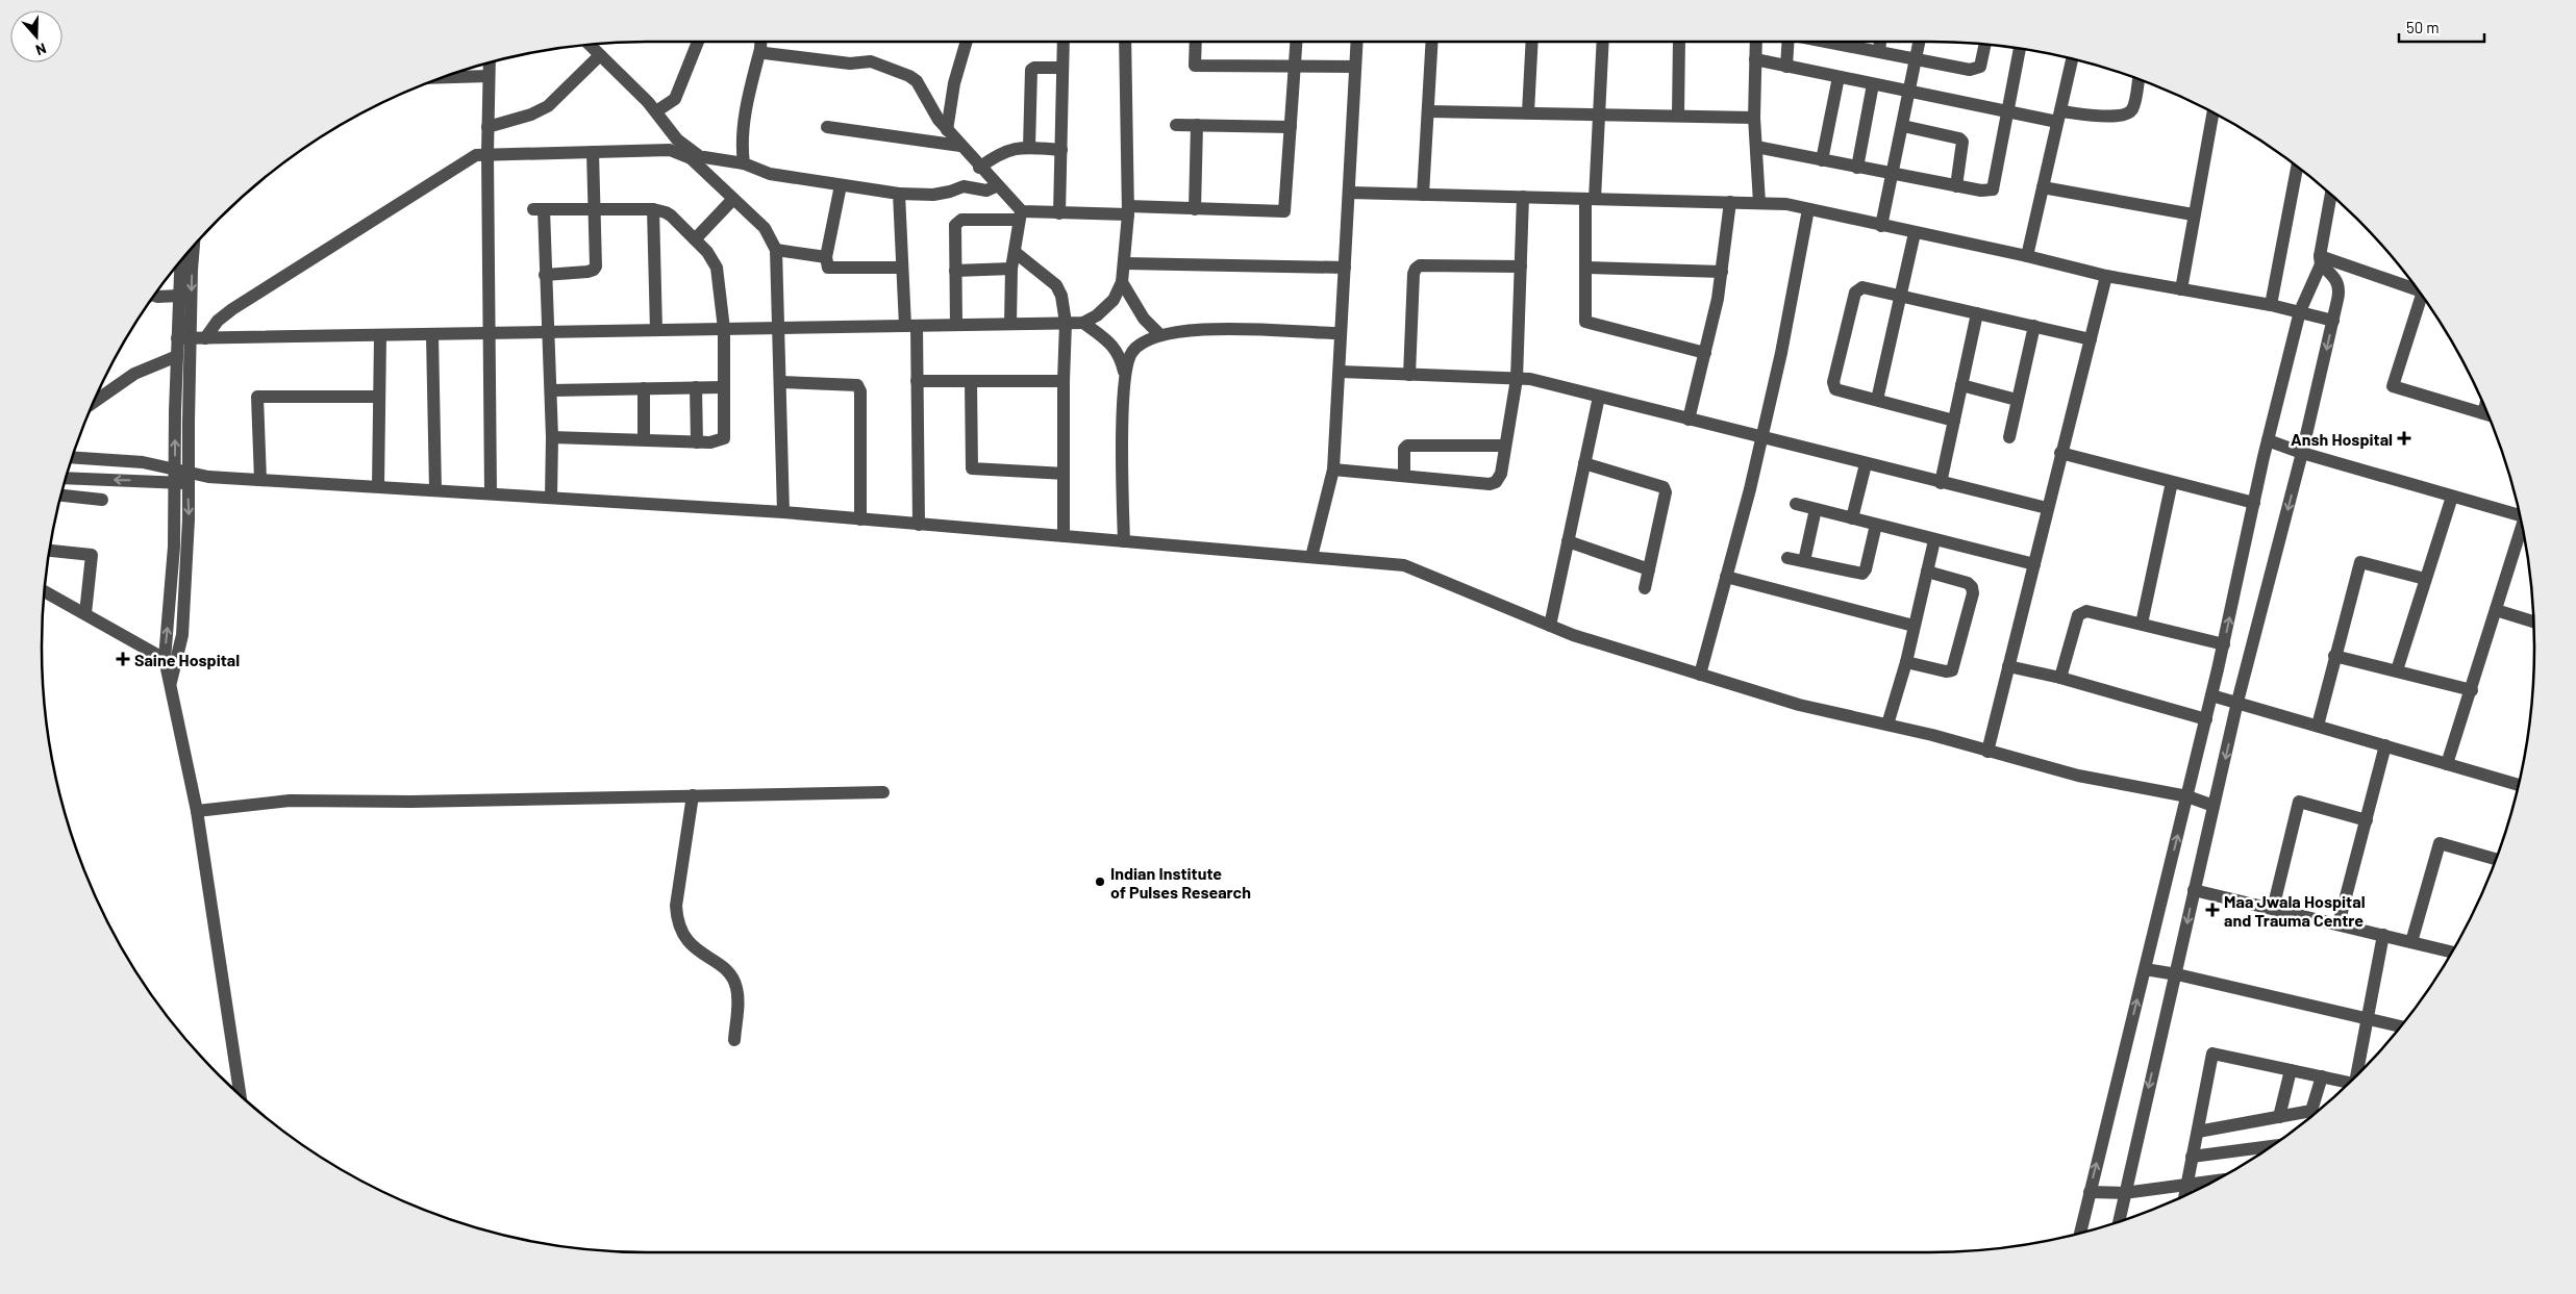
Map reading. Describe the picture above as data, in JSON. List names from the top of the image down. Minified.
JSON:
{"places":{"health":["Ansh Hospital","Saine Hospital","Maa Jwala Hospital and Trauma Centre"],"other":["Indian Institute of Pulses Research"]},"scale_bar":"50 m","north":"bottom"}
